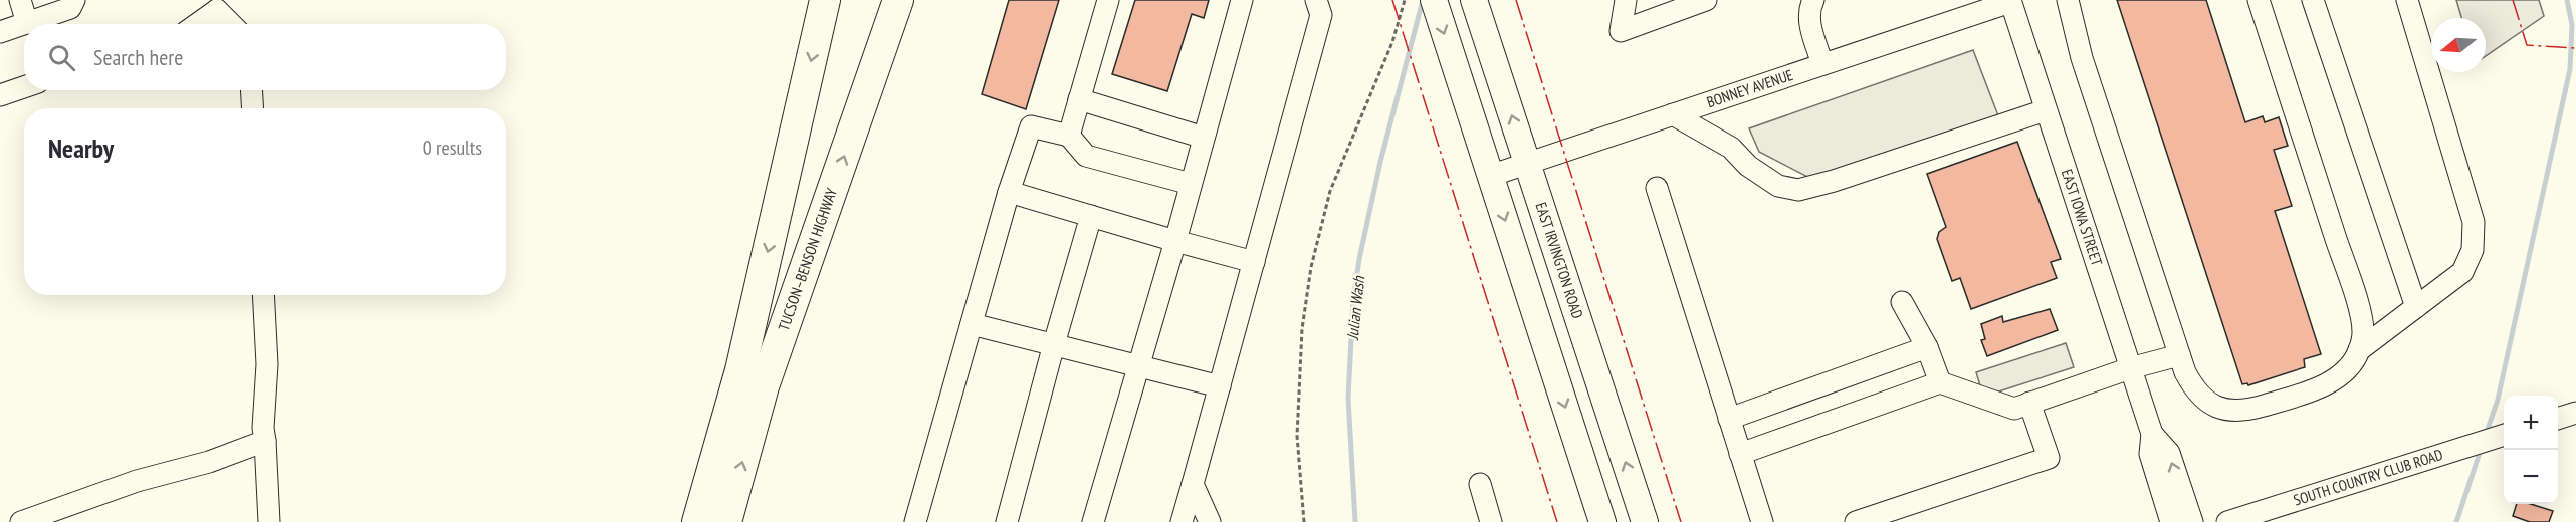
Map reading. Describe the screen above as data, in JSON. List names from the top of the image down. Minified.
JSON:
{"streets":{"highway":["TUCSON–BENSON HIGHWAY"],"main road":["EAST IRVINGTON ROAD"],"street":["BONNEY AVENUE","EAST IOWA STREET","SOUTH COUNTRY CLUB ROAD"]},"crossings":[["BONNEY AVENUE","EAST IOWA STREET"],["BONNEY AVENUE","EAST IRVINGTON ROAD"]],"water":["Julian Wash"],"north":"left","page":{"search":"Search here","heading":["Nearby","0 results"],"map_buttons":["+","−"]}}
